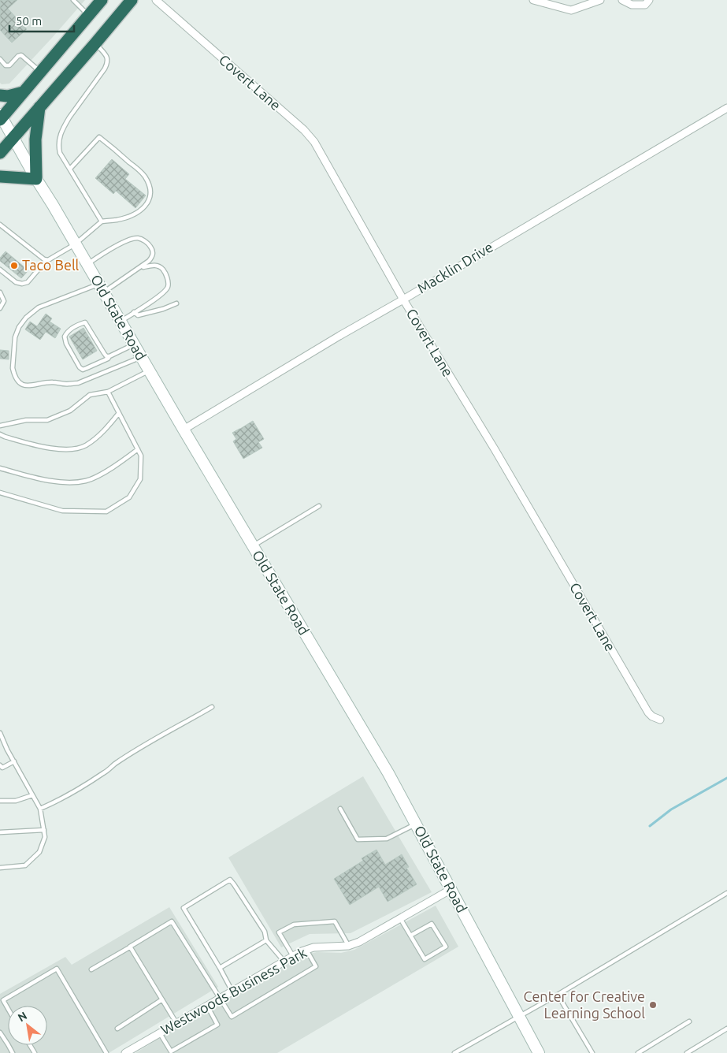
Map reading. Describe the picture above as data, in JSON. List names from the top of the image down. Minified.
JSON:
{"streets":{"street":["Covert Lane","Macklin Drive","Old State Road","Westwoods Business Park"]},"crossings":[["Covert Lane","Macklin Drive"],["Macklin Drive","Old State Road"],["Old State Road","Westwoods Business Park"]],"places":["Taco Bell","Center for Creative Learning School"],"scale_bar":"50 m","north":"top left"}
